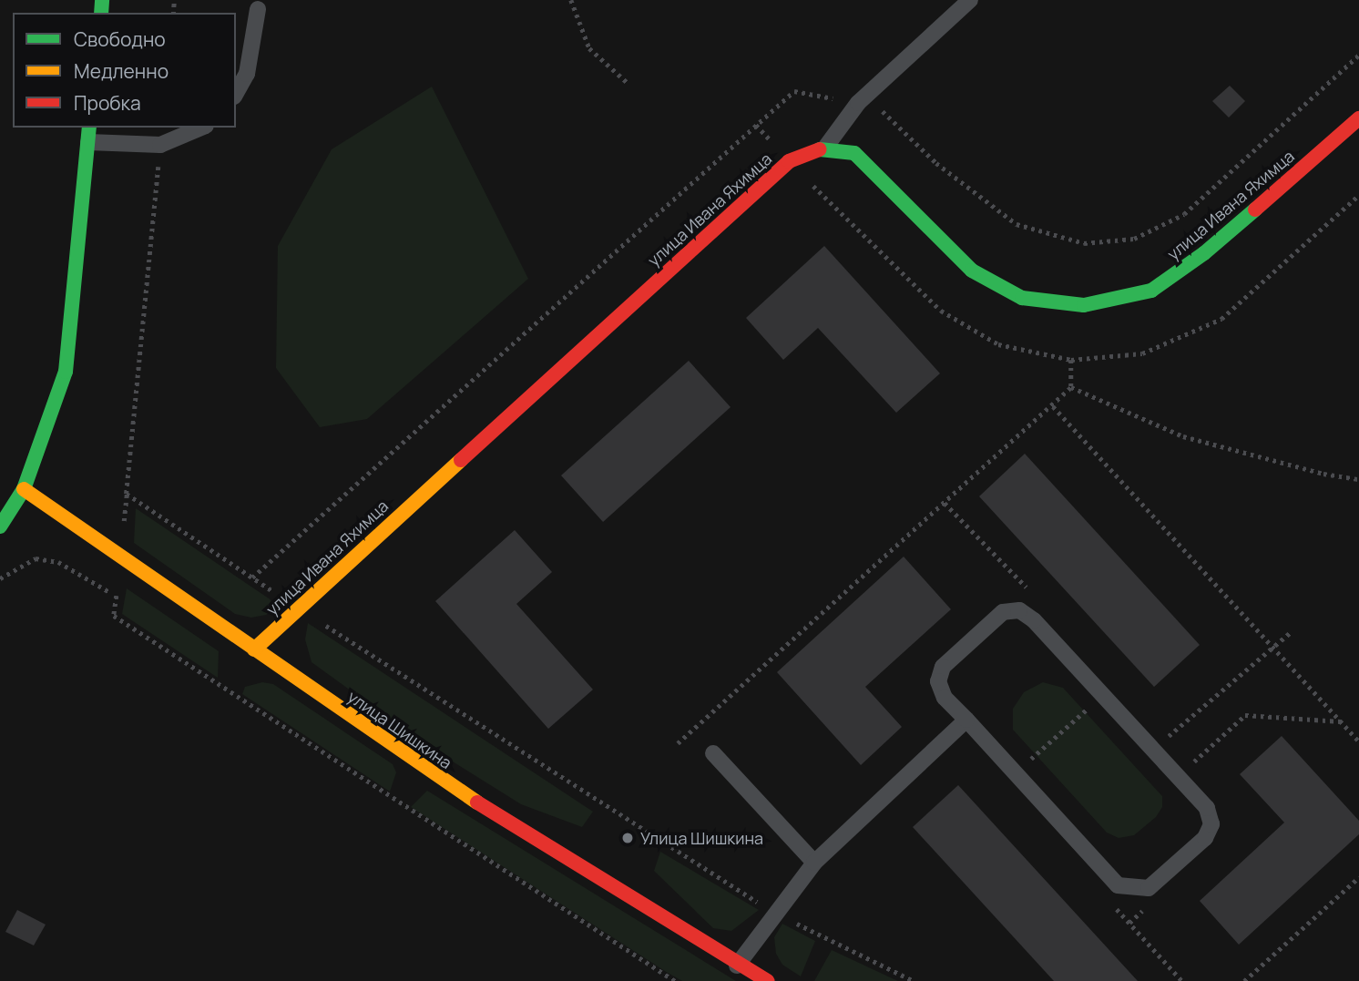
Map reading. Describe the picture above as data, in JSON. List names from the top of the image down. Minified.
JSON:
{"streets":{"street":["улица Ивана Яхимца","улица Шишкина"]},"crossings":[["улица Ивана Яхимца","улица Шишкина"]],"places":["Улица Шишкина"],"legend":["Свободно","Медленно","Пробка"]}
